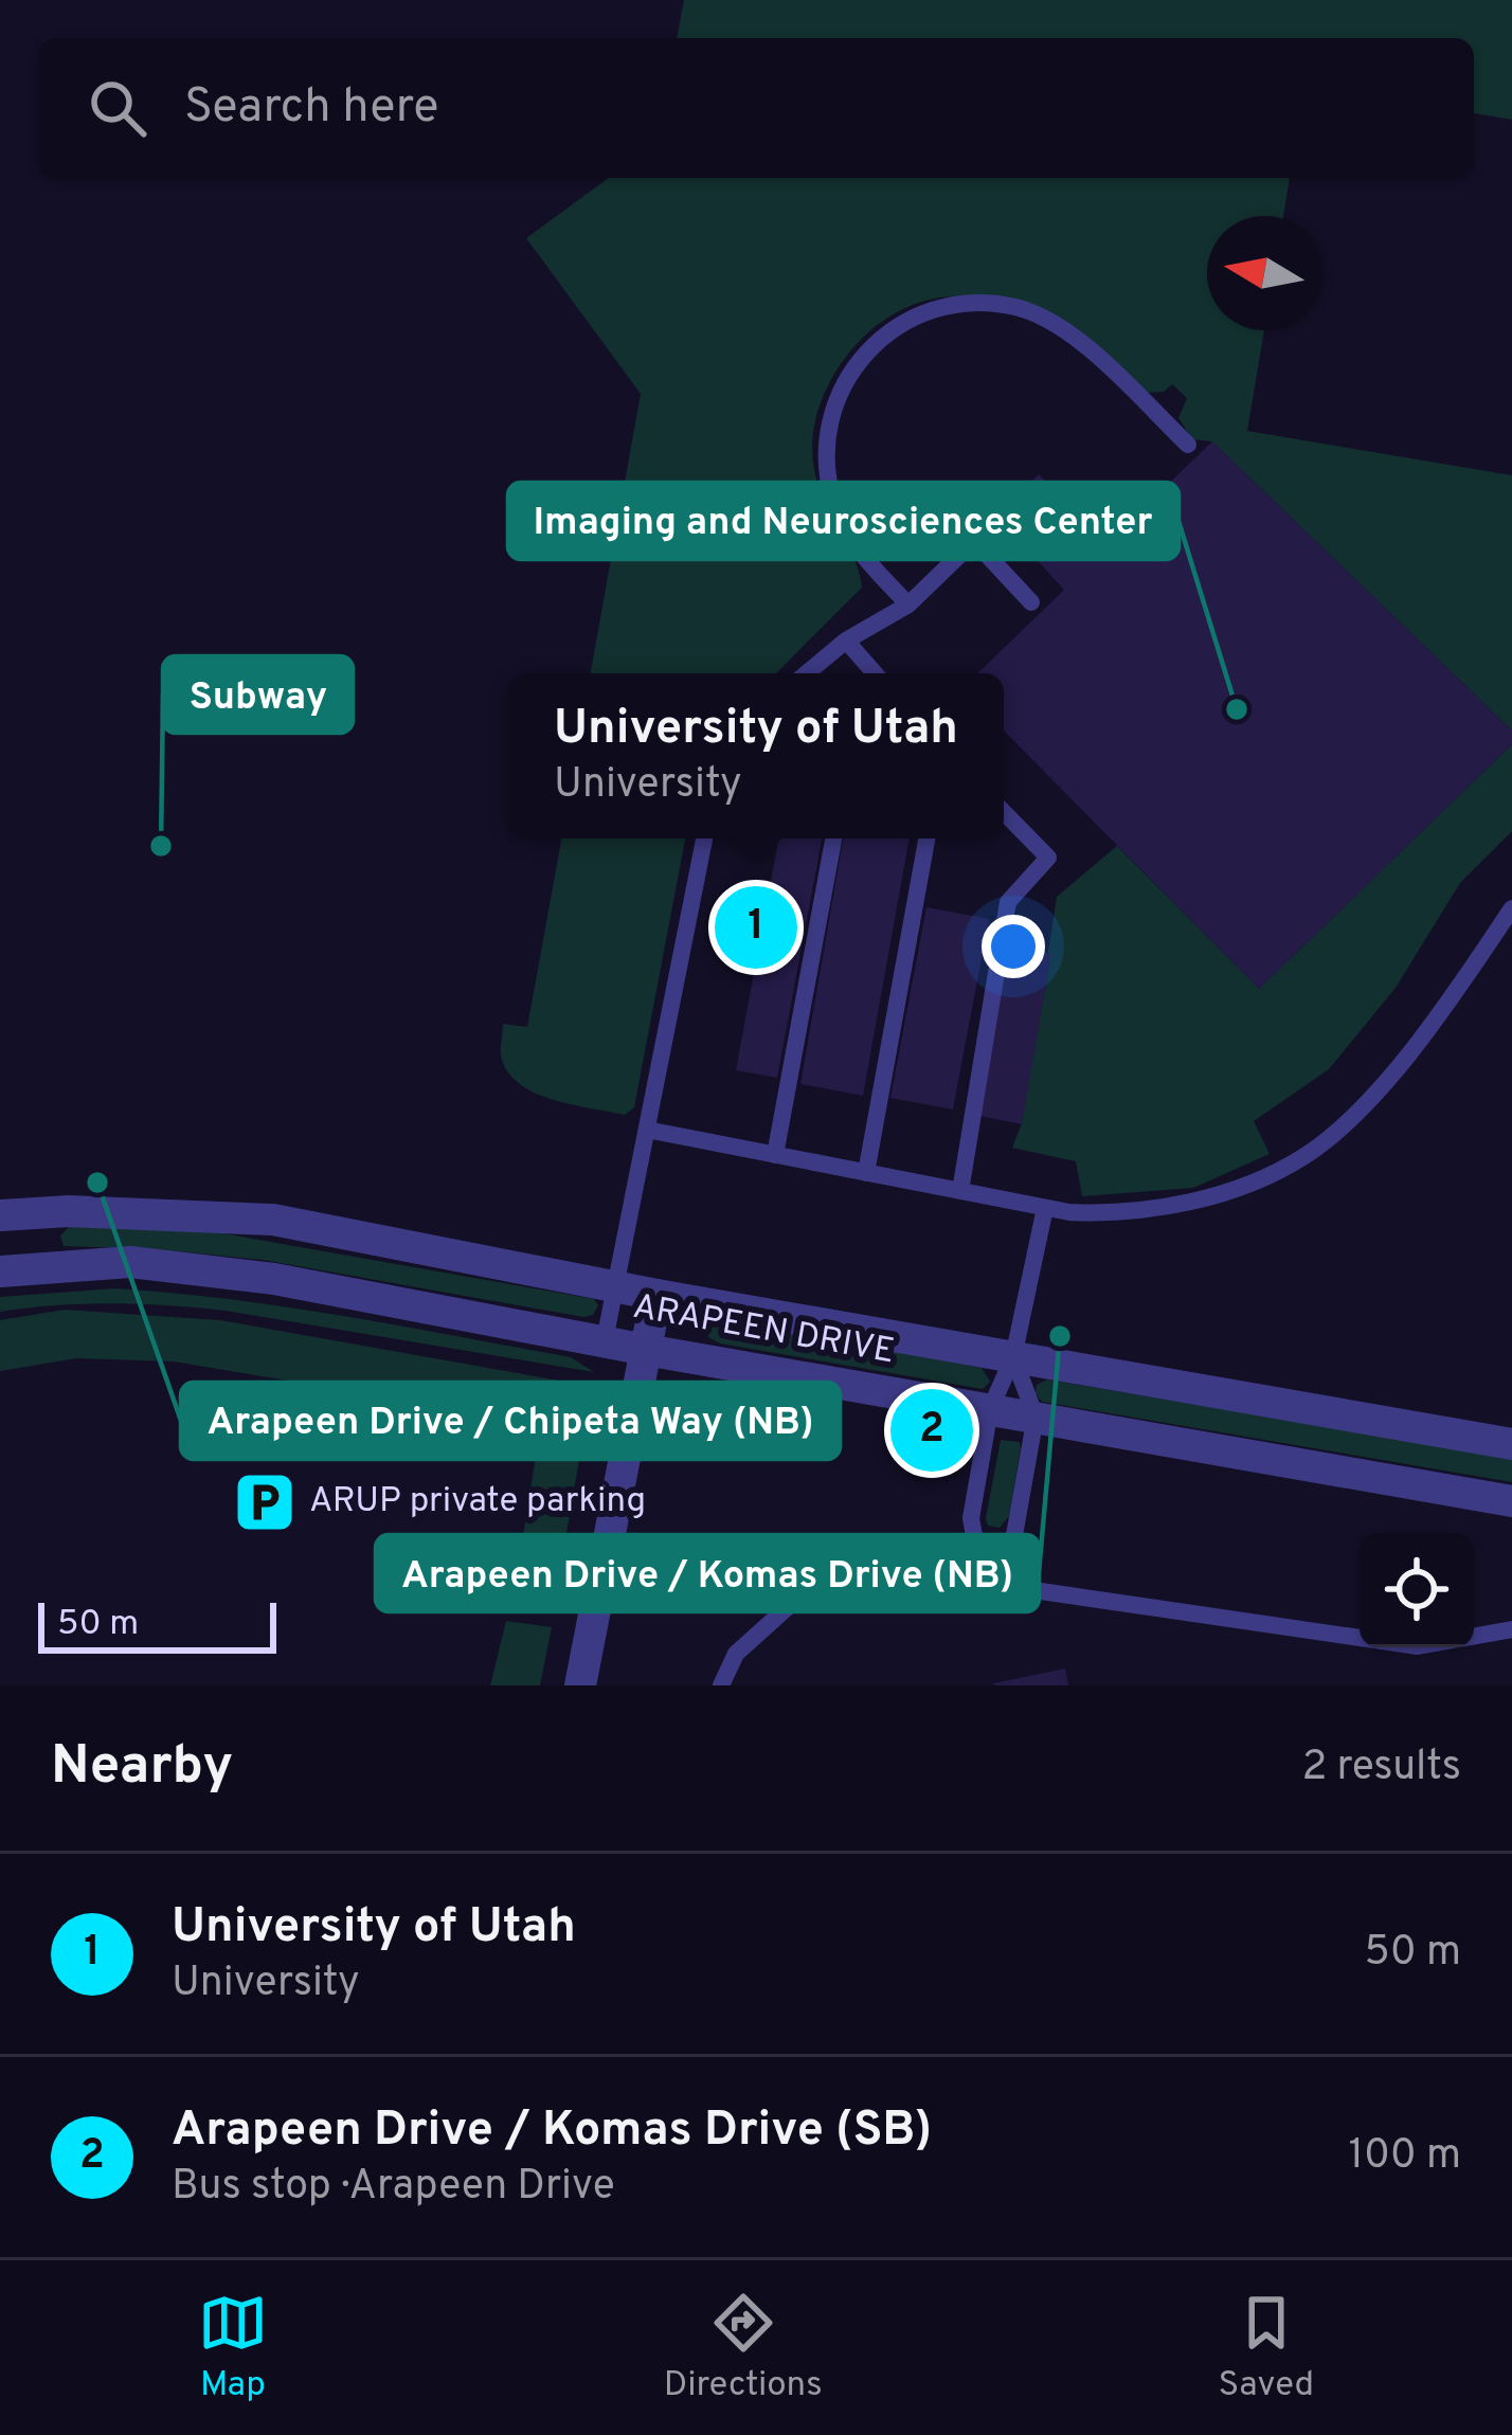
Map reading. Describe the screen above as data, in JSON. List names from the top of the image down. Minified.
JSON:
{"streets":{"street":["ARAPEEN DRIVE"]},"places":{"other":["Imaging and Neurosciences Center","Subway","Arapeen Drive / Chipeta Way (NB)","Arapeen Drive / Komas Drive (NB)"],"parking":["ARUP private parking"]},"scale_bar":"50 m","north":"left","page":{"search":"Search here","popup":["University of Utah","University"],"pins":["1","2"],"scale":"50 m","heading":["Nearby","2 results"],"list":[{"mark":"1","name":"University of Utah","note":"University","value":"50 m"},{"mark":"2","name":"Arapeen Drive / Komas Drive (SB)","note":"Bus stop · Arapeen Drive","value":"100 m"}],"nav":["Map","Directions","Saved"]}}
